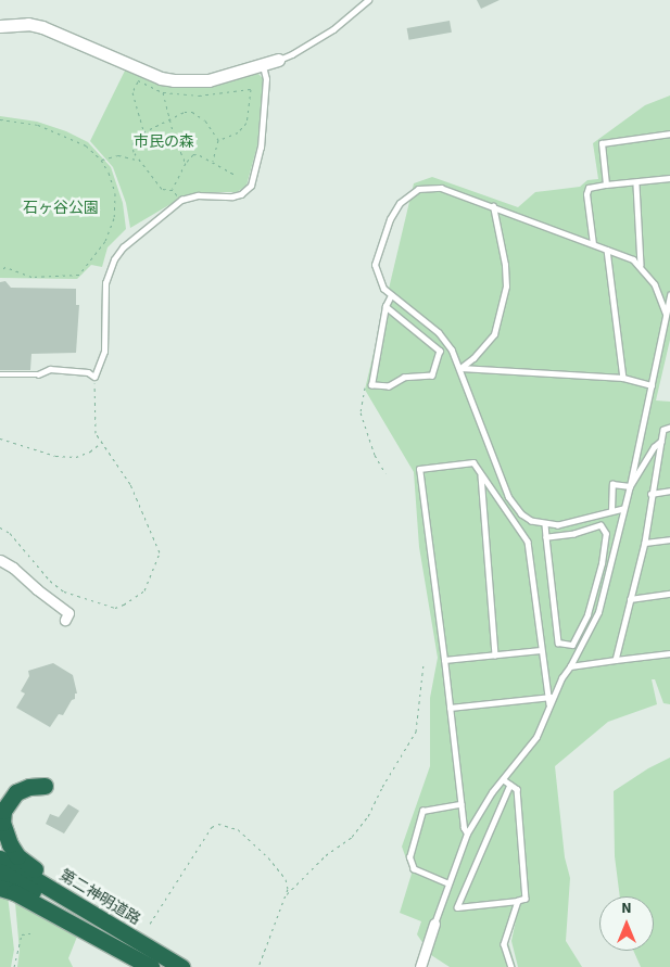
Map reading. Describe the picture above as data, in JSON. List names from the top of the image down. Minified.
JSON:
{"streets":{"highway":["第二神明道路"]},"parks":["市民の森","石ヶ谷公園"],"north":"top"}
